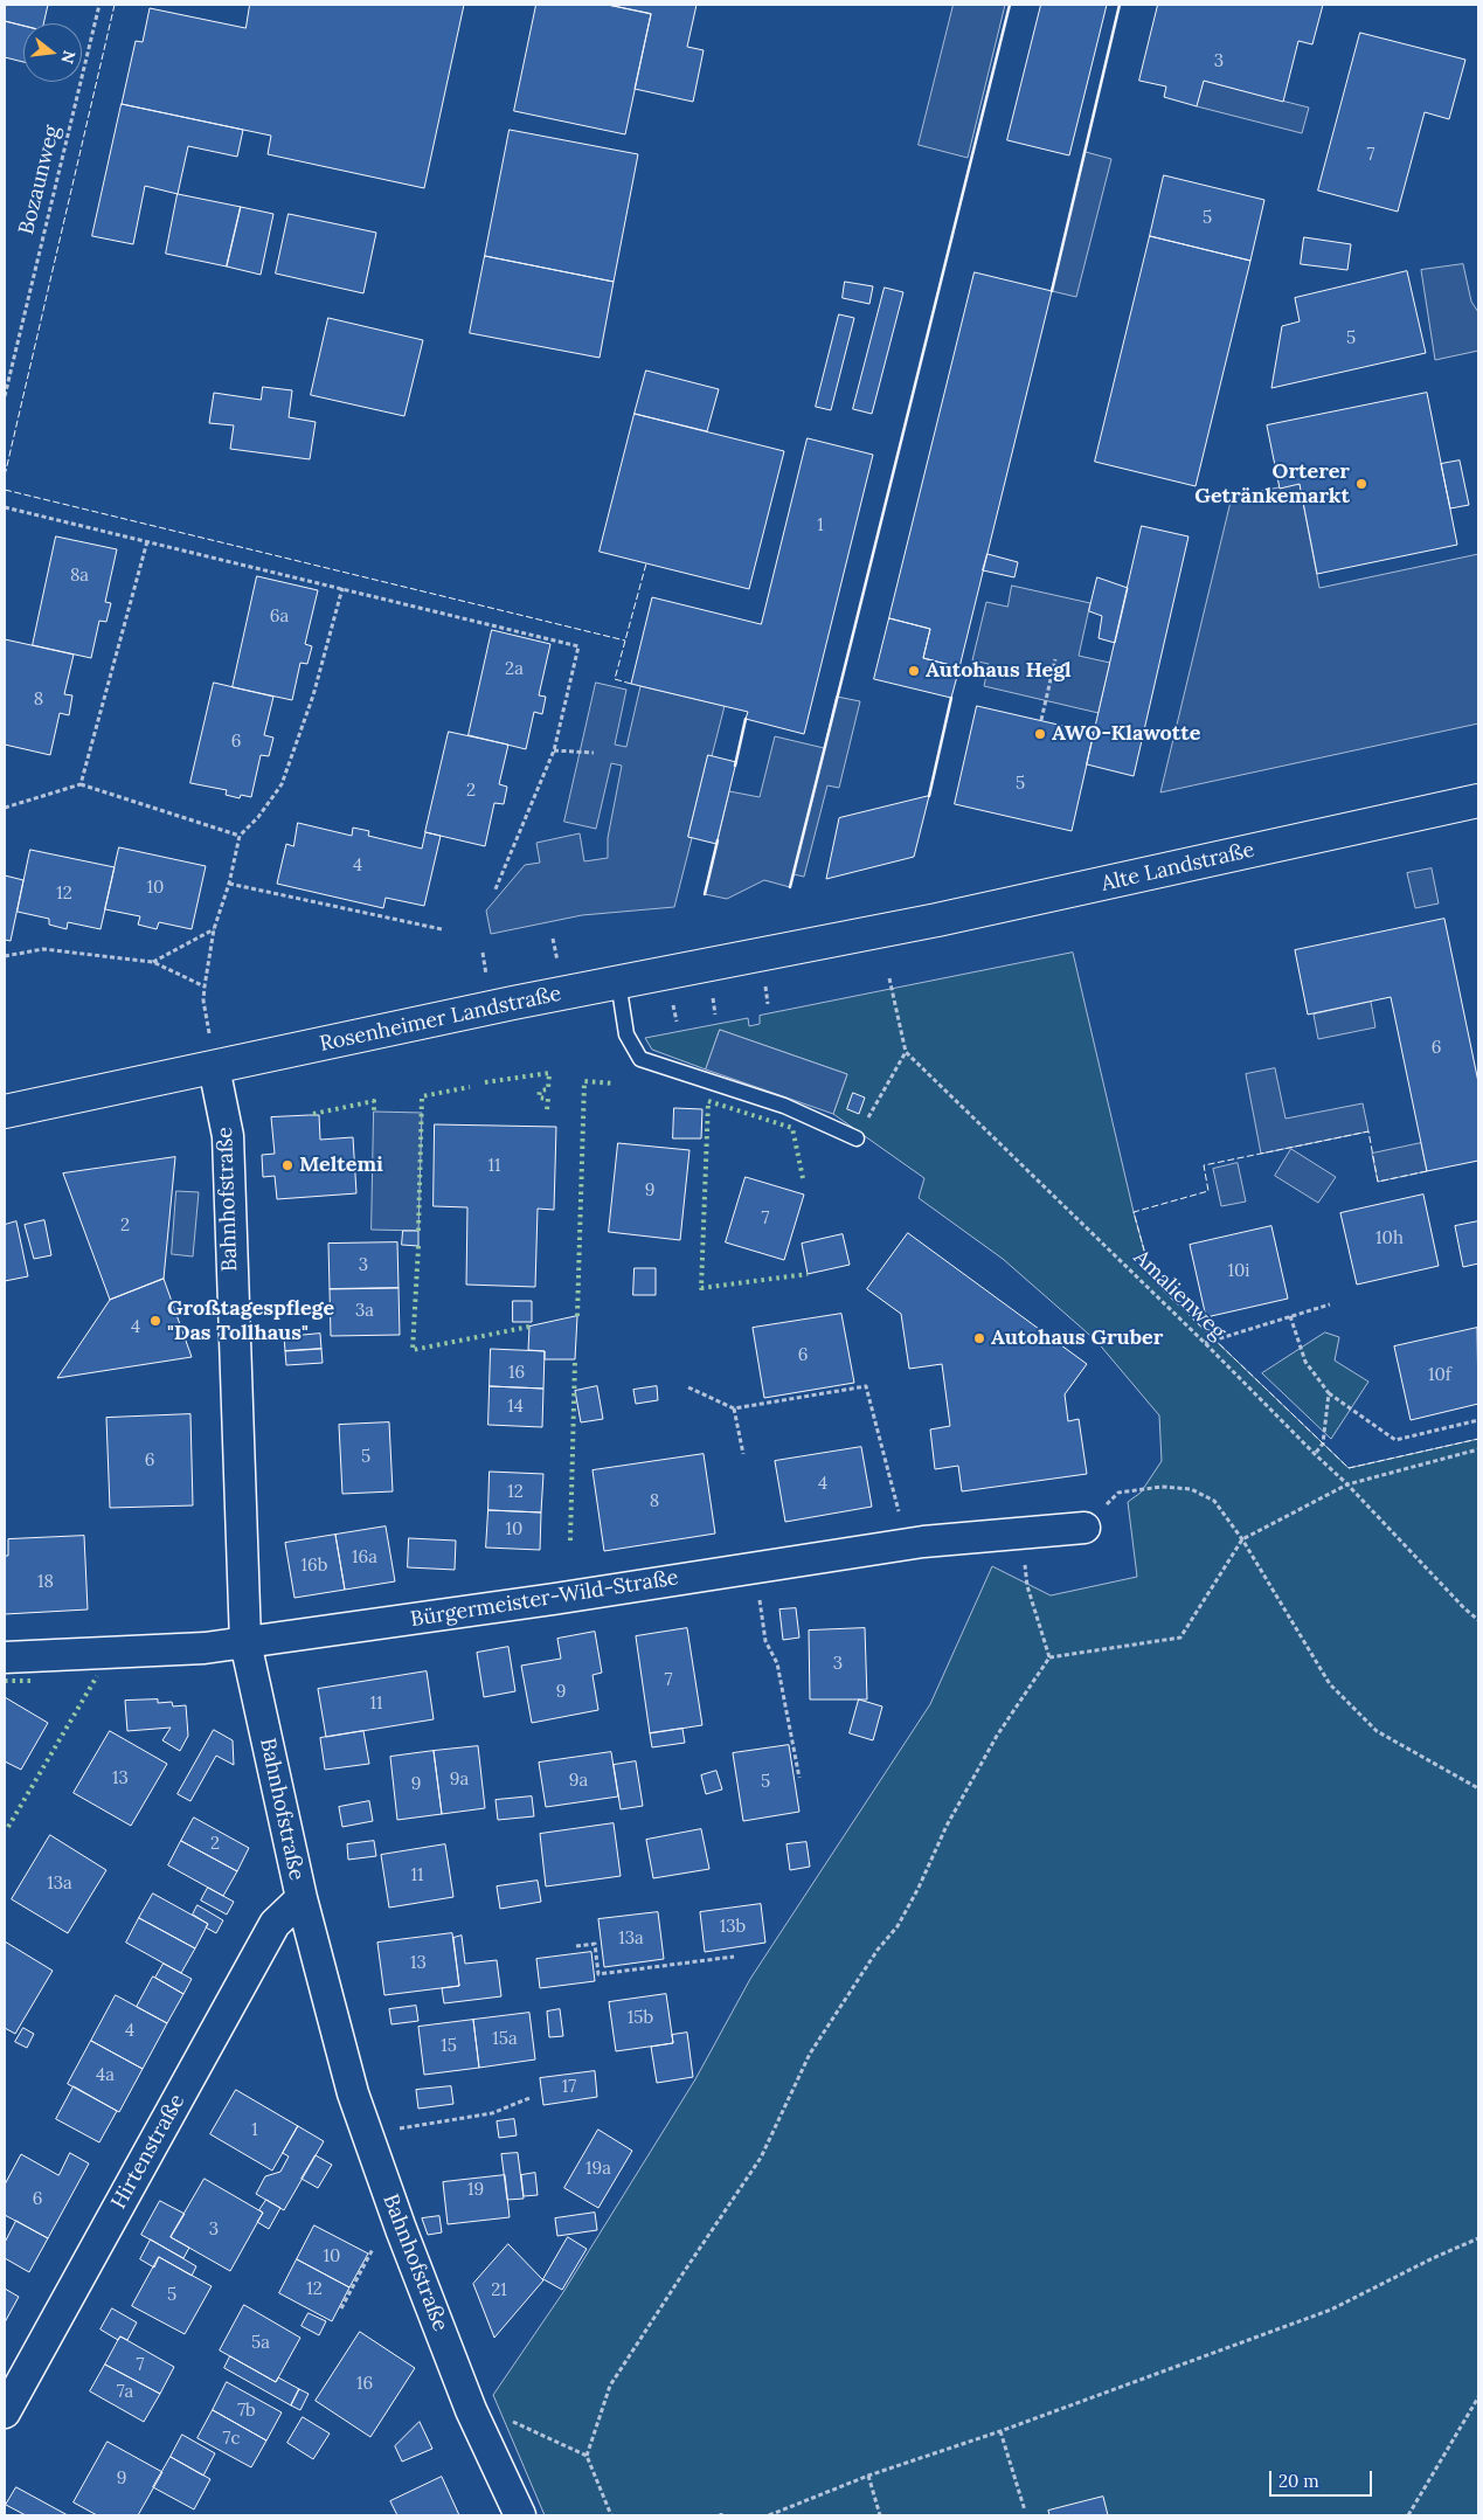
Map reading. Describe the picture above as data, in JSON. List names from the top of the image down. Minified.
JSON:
{"streets":{"main road":["Alte Landstraße","Rosenheimer Landstraße"],"street":["Bahnhofstraße","Bürgermeister-Wild-Straße","Hirtenstraße"],"path":["Bozaunweg","Amalienweg"]},"crossings":[["Alte Landstraße","Rosenheimer Landstraße"],["Rosenheimer Landstraße","Bahnhofstraße"],["Bahnhofstraße","Bürgermeister-Wild-Straße"],["Bahnhofstraße","Hirtenstraße"]],"places":["Orterer Getränkemarkt","Autohaus Hegl","AWO-Klawotte","Meltemi","Großtagespflege \"Das Tollhaus\"","Autohaus Gruber"],"house_numbers":["3","7","5","5","1","8a","6a","2a","8","6","5","2","4","10","12","6","11","9","7","2","10h","3","10i","3a","4","6","16","10f","14","5","6","4","12","8","10","16a","16b","18","3","7","9","11","13","9a","9a","5","9","2","11","13a","13b","13a","13","15b","4","15a","15","4a","17","1","19a","19","6","3","10","12","21","5","5a","7","16","7a","7b","7c","9"],"scale_bar":"20 m","north":"right"}
